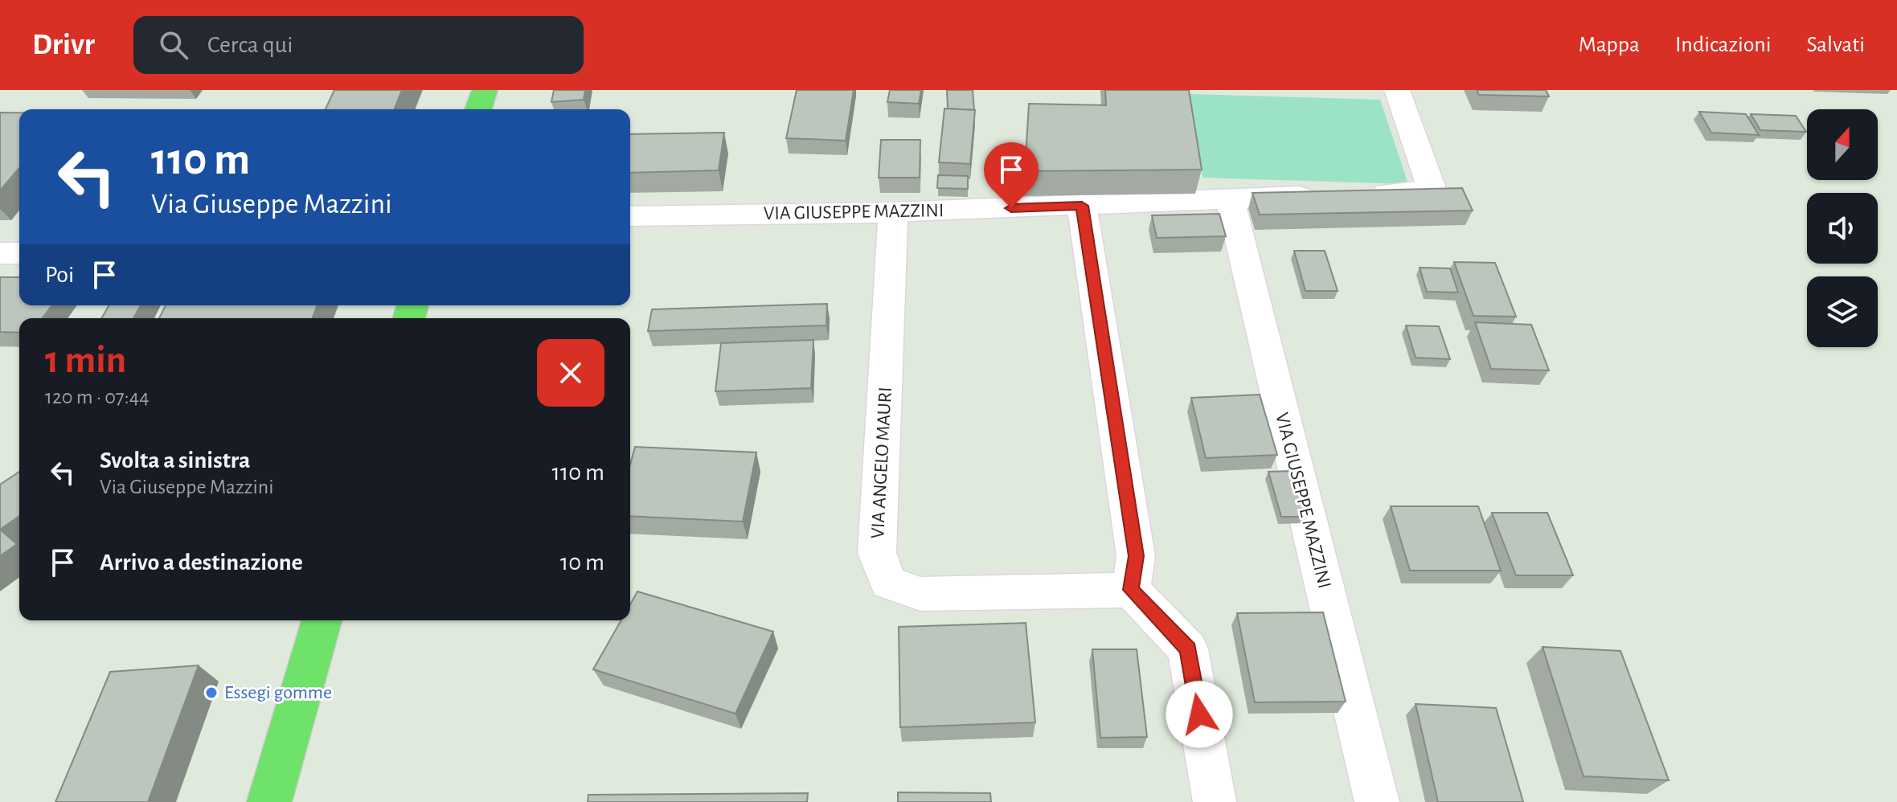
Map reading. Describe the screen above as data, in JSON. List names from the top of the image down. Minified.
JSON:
{"streets":{"street":["VIA GIUSEPPE MAZZINI","VIA ANGELO MAURI"]},"crossings":[["VIA GIUSEPPE MAZZINI","VIA ANGELO MAURI"]],"places":["Essegi gomme"],"north":"top","page":{"header":"Drivr","search":"Cerca qui","nav":["Mappa","Indicazioni","Salvati"],"turn":["110 m","Via Giuseppe Mazzini"],"then":"Poi","heading":["1 min","120 m · 07:44"],"list":[{"name":"Svolta a sinistra","note":"Via Giuseppe Mazzini","value":"110 m"},{"name":"Arrivo a destinazione","value":"10 m"}]}}
